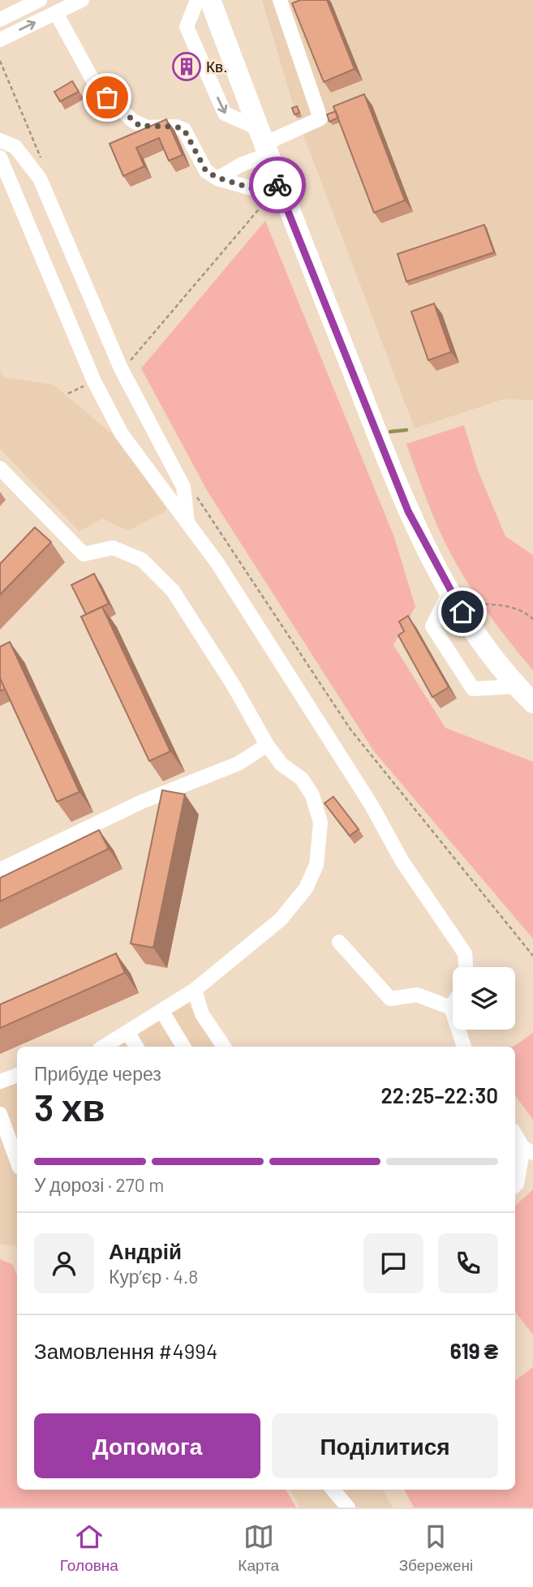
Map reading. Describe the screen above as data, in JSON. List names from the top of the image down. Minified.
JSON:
{"places":{"building":["Кв."]},"page":{"heading":["3 хв","Прибуде через","22:25–22:30"],"panel":["Андрій","Кур’єр · 4.8","Замовлення #4994","619 ₴"],"bar":"У дорозі · 270 m","buttons":["Допомога","Поділитися"],"tabs":["Головна","Карта","Збережені"]}}
